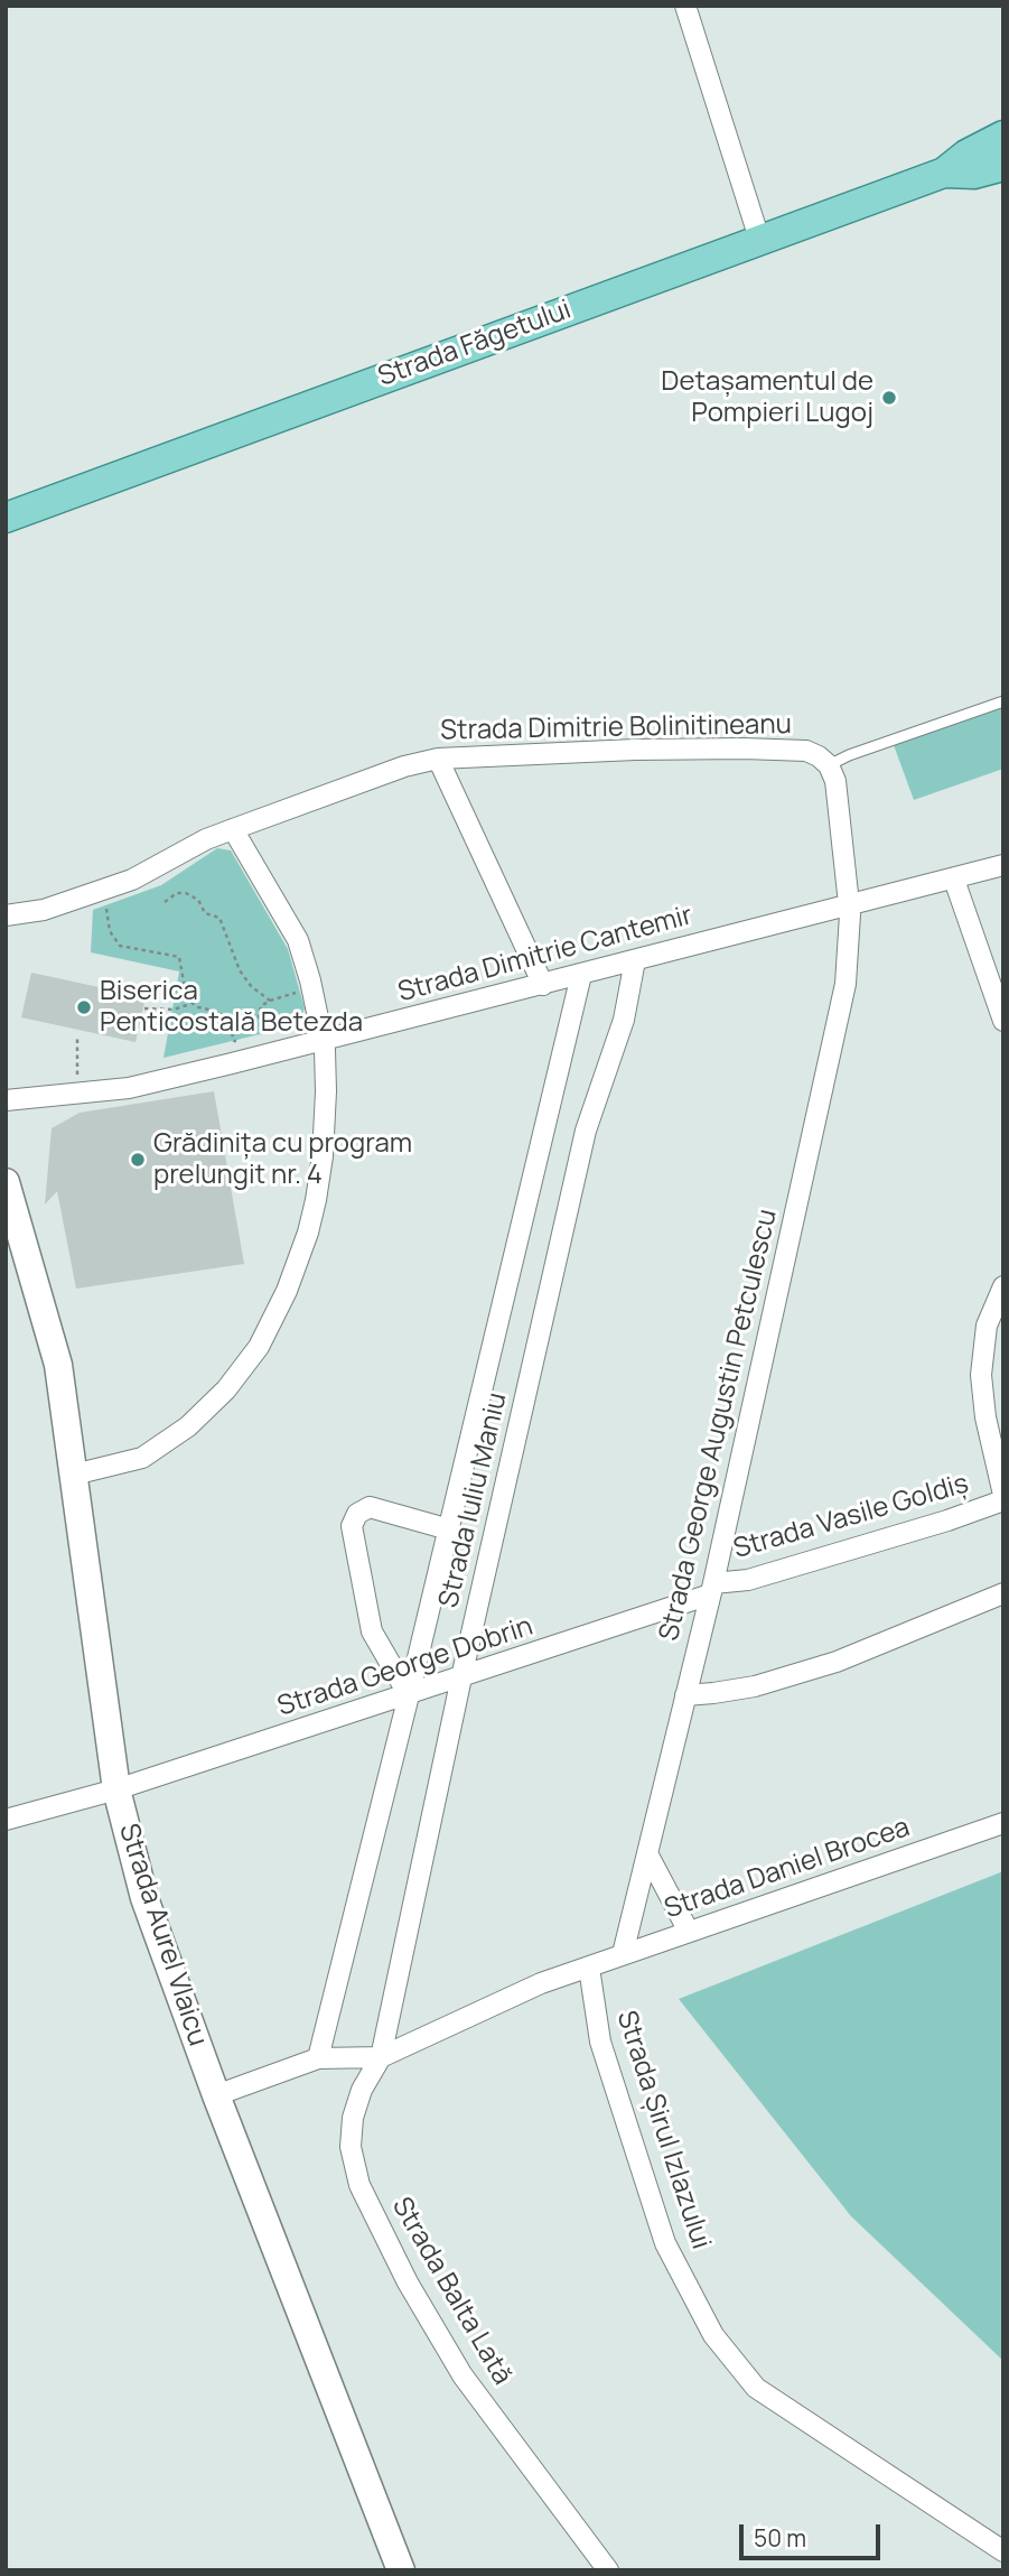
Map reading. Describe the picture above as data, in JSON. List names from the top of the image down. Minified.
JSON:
{"streets":{"main road":["Strada Făgetului"],"street":["Strada Dimitrie Bolinitineanu","Strada Dimitrie Cantemir","Strada George Augustin Petculescu","Strada Iuliu Maniu","Strada Vasile Goldiș","Strada George Dobrin","Strada Daniel Brocea","Strada Aurel Vlaicu","Strada Șirul Izlazului","Strada Balta Lată"]},"crossings":[["Strada Dimitrie Cantemir","Strada George Augustin Petculescu"],["Strada Dimitrie Cantemir","Strada Iuliu Maniu"],["Strada George Augustin Petculescu","Strada Vasile Goldiș"],["Strada George Augustin Petculescu","Strada George Dobrin"],["Strada George Augustin Petculescu","Strada Daniel Brocea"],["Strada Iuliu Maniu","Strada George Dobrin"],["Strada Iuliu Maniu","Strada Balta Lată"],["Strada Vasile Goldiș","Strada George Dobrin"],["Strada George Dobrin","Strada Aurel Vlaicu"],["Strada Daniel Brocea","Strada Șirul Izlazului"]],"places":["Detașamentul de Pompieri Lugoj","Biserica Penticostală Betezda","Grădinița cu program prelungit nr. 4"],"scale_bar":"50 m"}
